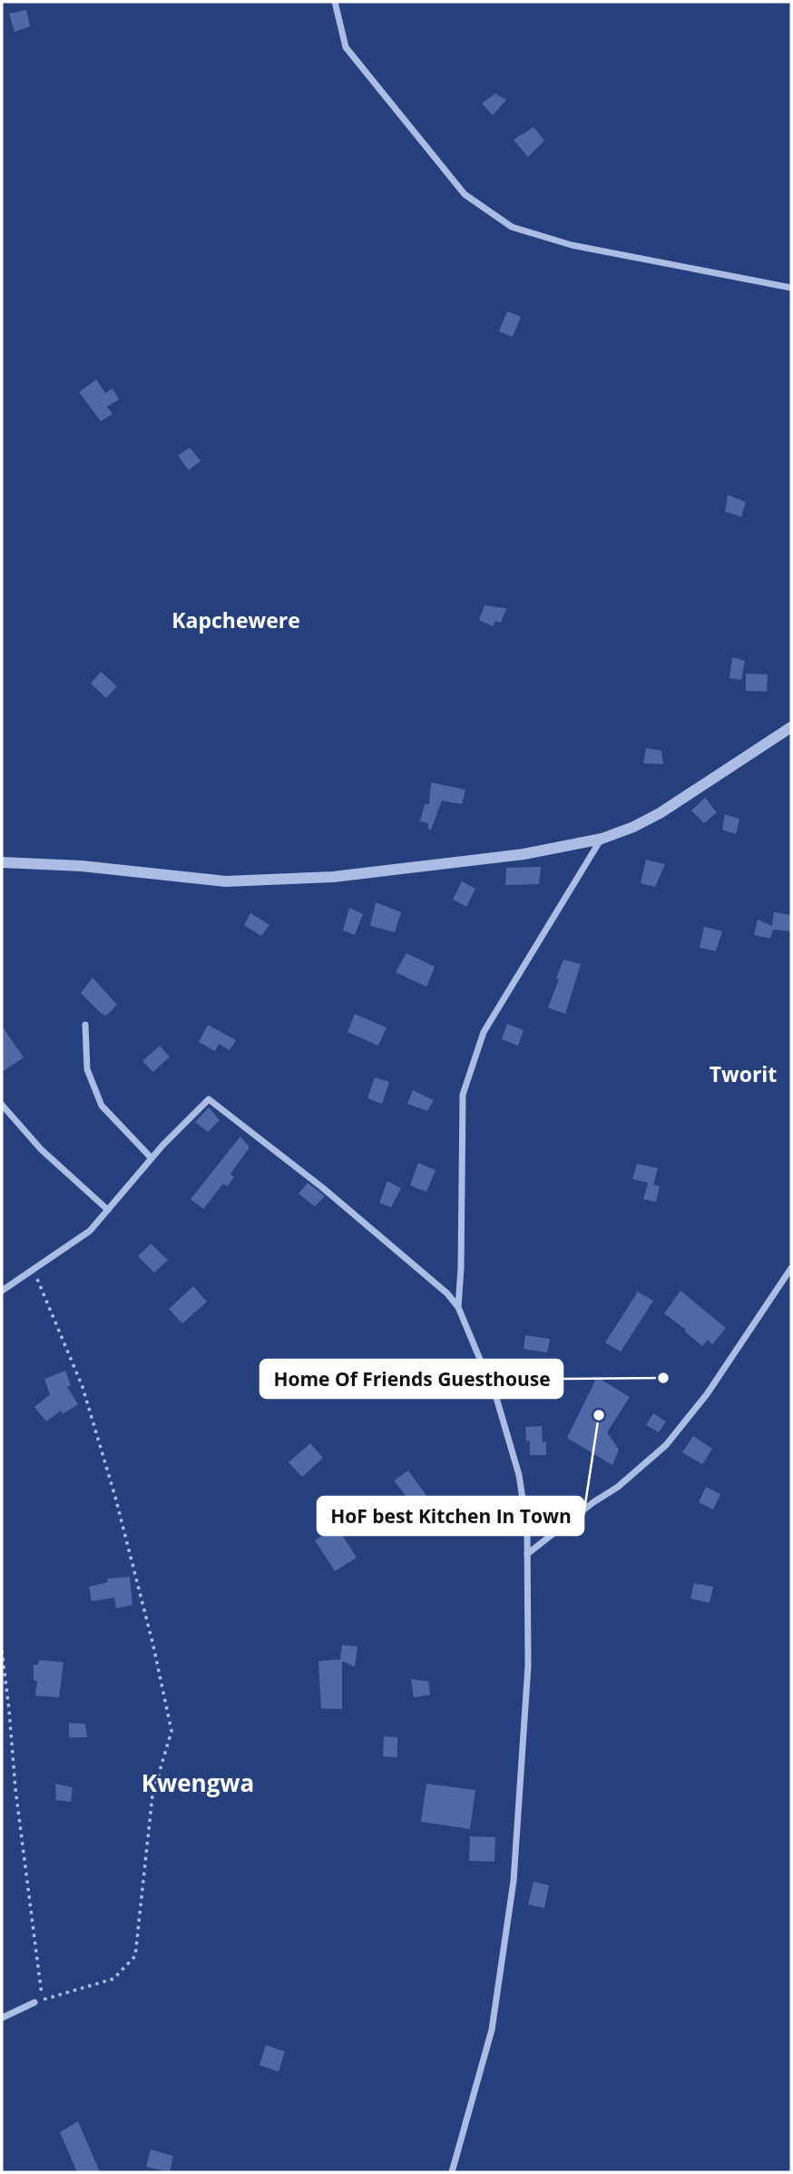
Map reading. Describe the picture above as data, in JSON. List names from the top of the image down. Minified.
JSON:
{"districts":["Kapchewere","Tworit","Kwengwa"],"places":["Home Of Friends Guesthouse","HoF best Kitchen In Town"]}
